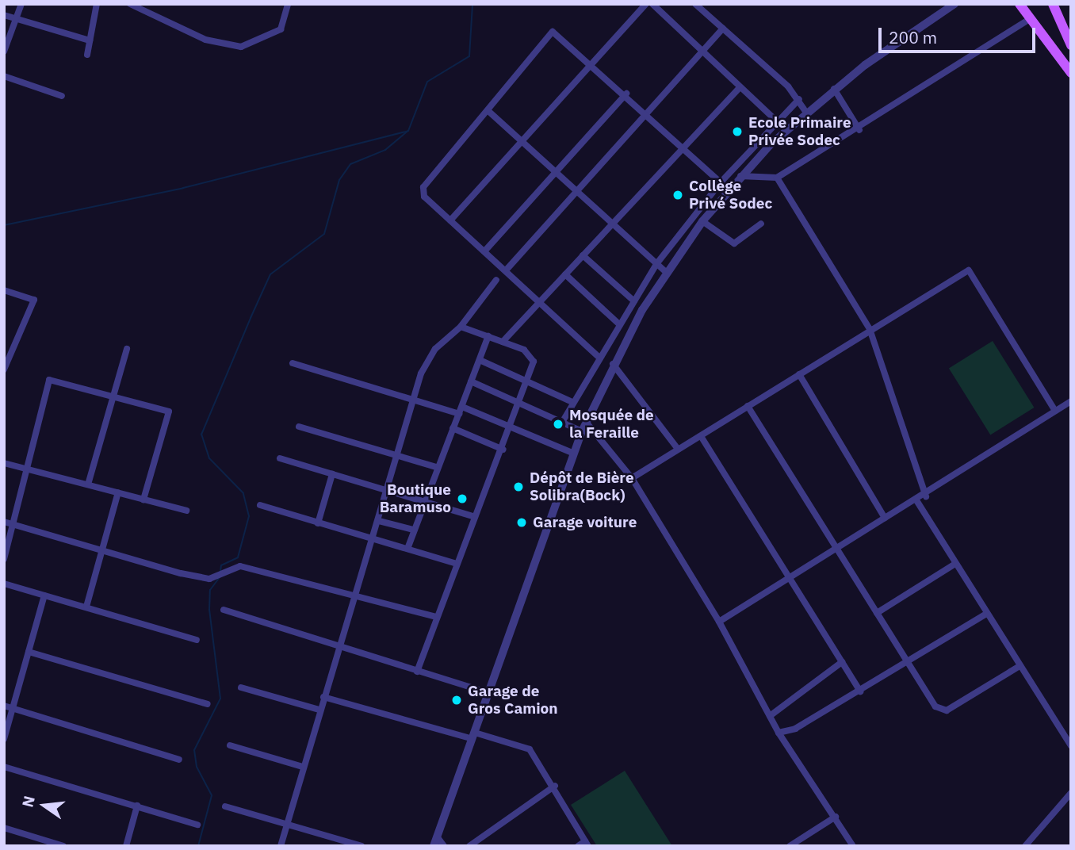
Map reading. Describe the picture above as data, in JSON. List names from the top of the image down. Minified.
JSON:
{"places":["Ecole Primaire Privée Sodec","Collège Privé Sodec","Mosquée de la Feraille","Dépôt de Bière Solibra(Bock)","Boutique Baramuso","Garage voiture","Garage de Gros Camion"],"scale_bar":"200 m","north":"left"}
